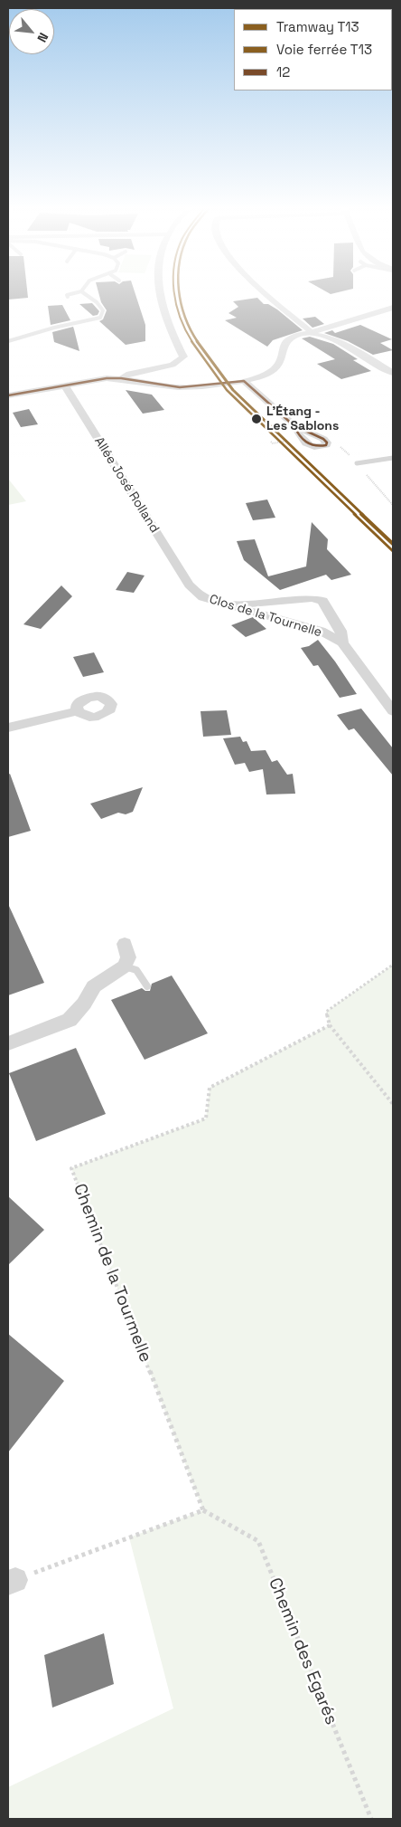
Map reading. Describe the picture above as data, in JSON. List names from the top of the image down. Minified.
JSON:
{"streets":{"street":["Allée José Rolland","Clos de la Tournelle"],"path":["Chemin de la Tourmelle","Chemin des Egarés"]},"crossings":[["Allée José Rolland","Clos de la Tournelle"],["Chemin de la Tourmelle","Chemin des Egarés"]],"places":["L'Étang - Les Sablons"],"lines":["tram line T13","rail line T13","transit line 12"],"legend":["Tramway T13","Voie ferrée T13","12"],"north":"bottom right"}
